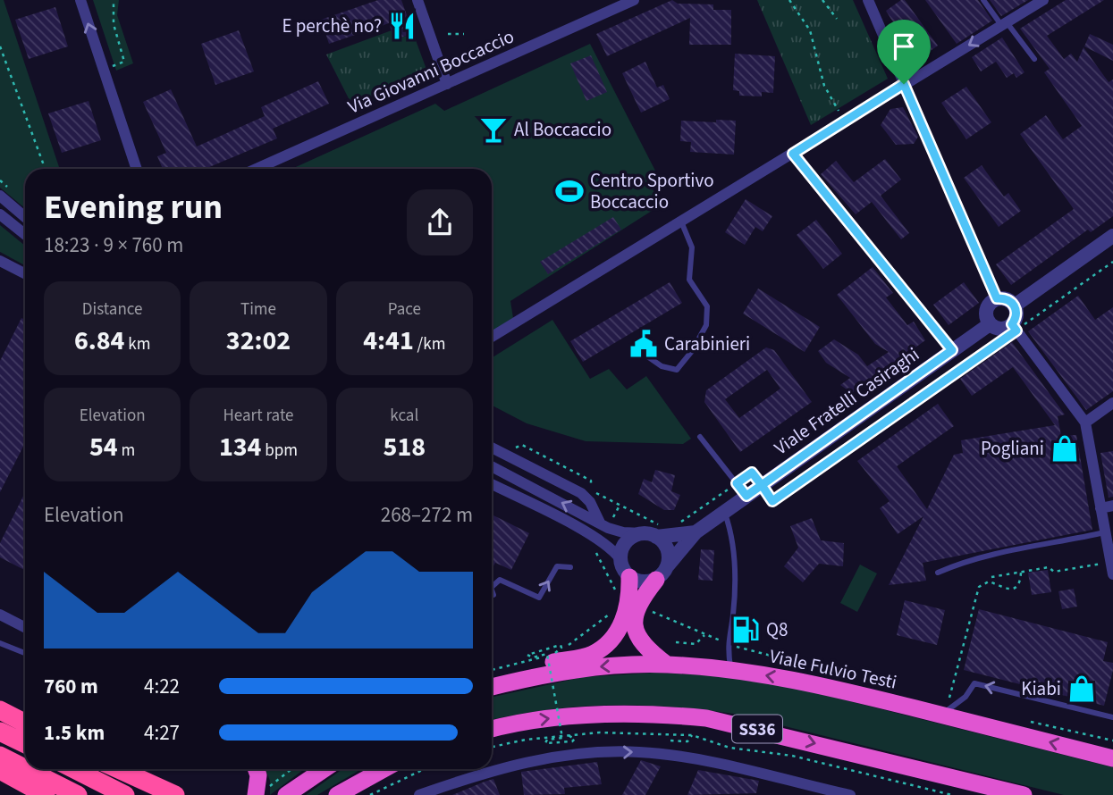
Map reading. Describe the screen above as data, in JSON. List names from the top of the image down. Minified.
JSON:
{"streets":{"highway":["Viale Fulvio Testi","SS36"],"street":["Via Giovanni Boccaccio","Viale Fratelli Casiraghi"]},"places":{"restaurant":["E perchè no?"],"bar":["Al Boccaccio"],"sports":["Centro Sportivo Boccaccio"],"public building":["Carabinieri"],"shop":["Pogliani","Kiabi"],"fuel station":["Q8"]},"page":{"heading":["Evening run","18:23 · 9 × 760 m"],"stats":[["Distance","6.84 km"],["Time","32:02"],["Pace","4:41 /km"],["Elevation","54 m"],["Heart rate","134 bpm"],["kcal","518"]],"chart":["Elevation","268–272 m"],"list":[{"name":"760 m","note":"4:22"},{"name":"1.5 km","note":"4:27"}]}}
